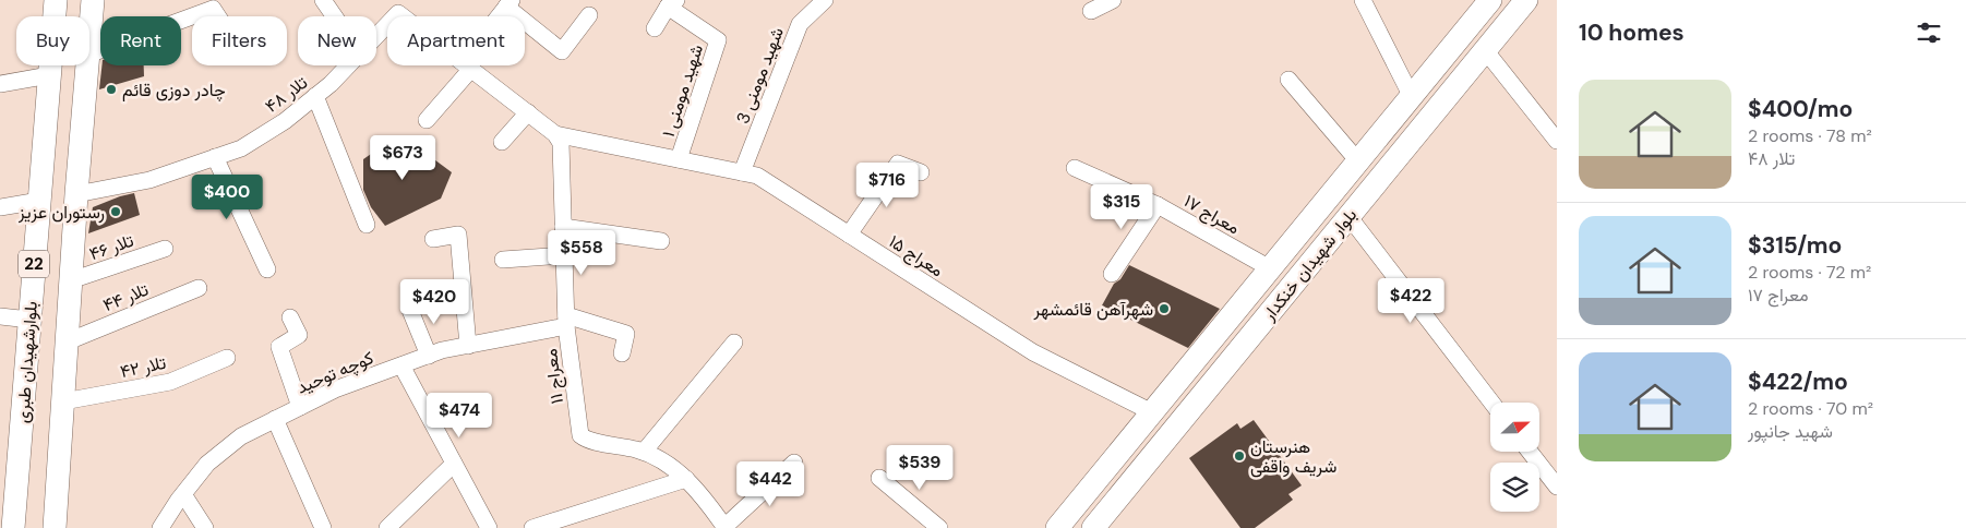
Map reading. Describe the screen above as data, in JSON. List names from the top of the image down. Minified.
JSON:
{"streets":{"highway":["22","بلوار شهیدان خنکدار","بلوارشهیدان طبری"],"street":["شهید مومنی 3","شهید مومنی ۱","تلار ۴۸","معراج ۱۷","تلار ۴۶","معراج ۱۵","تلار ۴۴","تلار ۴۲","کوچه توحید","معراج ۱۱"]},"crossings":[["شهید مومنی 3","معراج ۱۵"],["شهید مومنی ۱","معراج ۱۵"],["تلار ۴۸","معراج ۱۵"],["تلار ۴۸","22"],["تلار ۴۸","معراج ۱۱"],["معراج ۱۷","بلوار شهیدان خنکدار"],["تلار ۴۶","22"],["معراج ۱۵","بلوار شهیدان خنکدار"],["معراج ۱۵","معراج ۱۱"],["22","تلار ۴۴"],["22","تلار ۴۲"],["کوچه توحید","معراج ۱۱"]],"places":["چادر دوزی قائم","رستوران عزیز","شهرآهن قائمشهر","هنرستان شریف واقفی"],"north":"right","page":{"heading":"10 homes","chip":["Buy","Rent","Filters","New","Apartment"],"list":[{"name":"$400/mo","note":"2 rooms · 78 m² · تلار ۴۸"},{"name":"$315/mo","note":"2 rooms · 72 m² · معراج ۱۷"},{"name":"$422/mo","note":"2 rooms · 70 m² · شهید جانپور"}],"price":["$673","$716","$400","$315","$558","$422","$420","$474","$539","$442"]}}
